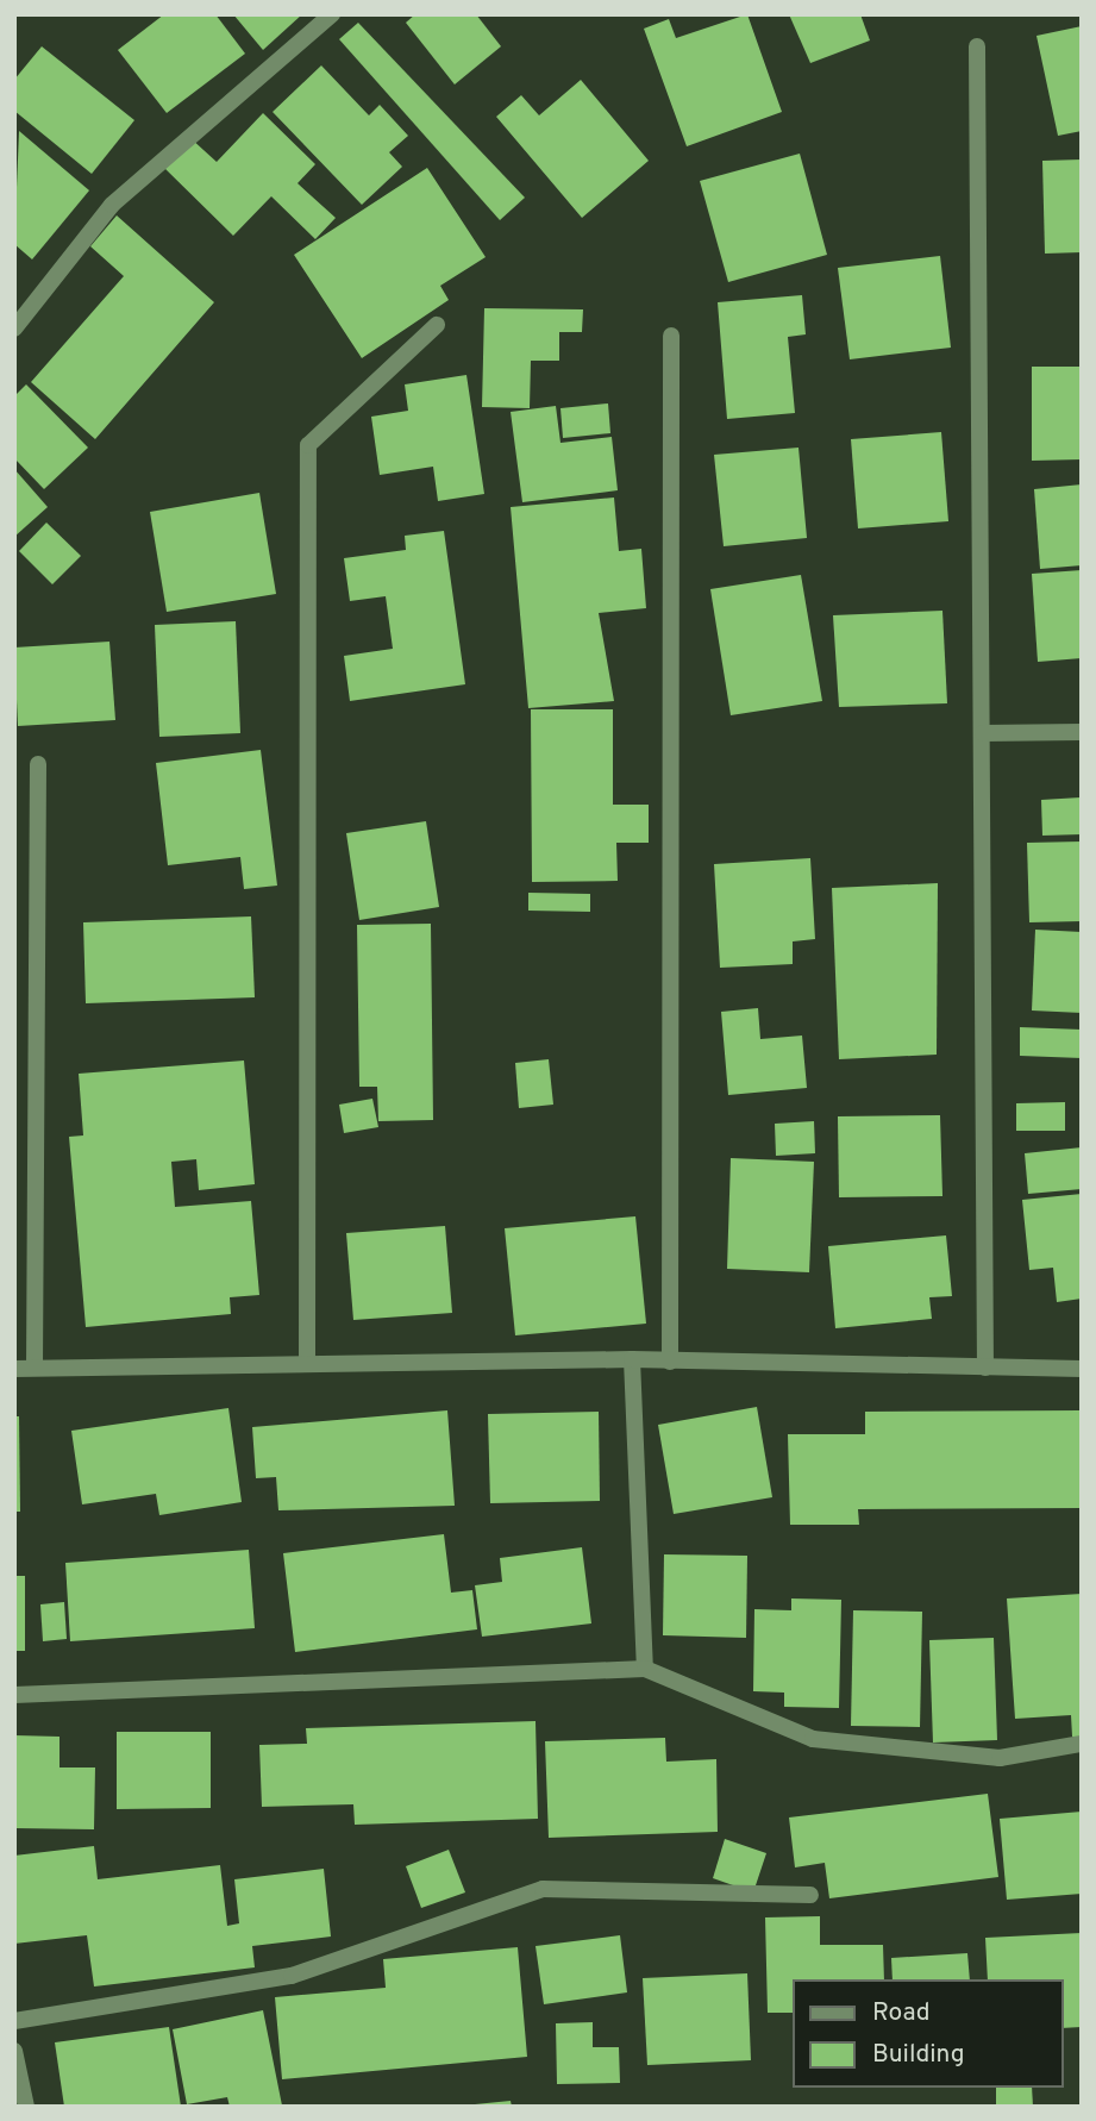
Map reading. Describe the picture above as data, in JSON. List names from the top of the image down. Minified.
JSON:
{"legend":["Road","Building"]}
